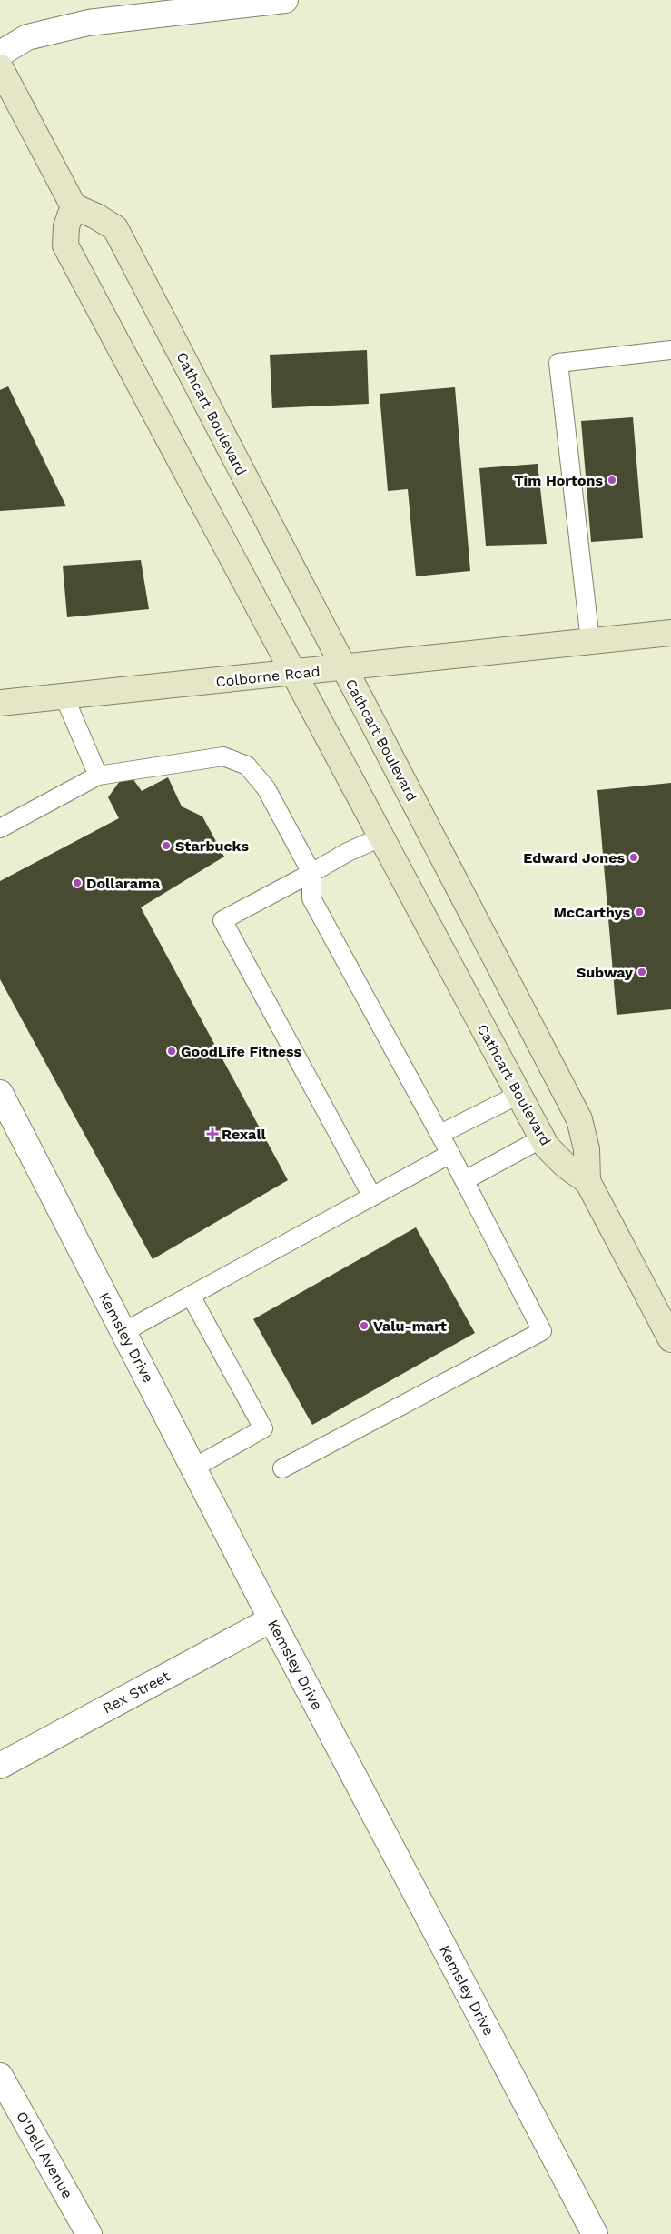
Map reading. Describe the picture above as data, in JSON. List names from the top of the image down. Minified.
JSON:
{"streets":{"main road":["Cathcart Boulevard","Colborne Road"],"street":["Kemsley Drive","Rex Street","O'Dell Avenue"]},"crossings":[["Cathcart Boulevard","Colborne Road"],["Kemsley Drive","Rex Street"]],"places":{"other":["Tim Hortons","Starbucks","Edward Jones","Dollarama","McCarthys","Subway","GoodLife Fitness","Valu-mart"],"health":["Rexall"]}}
